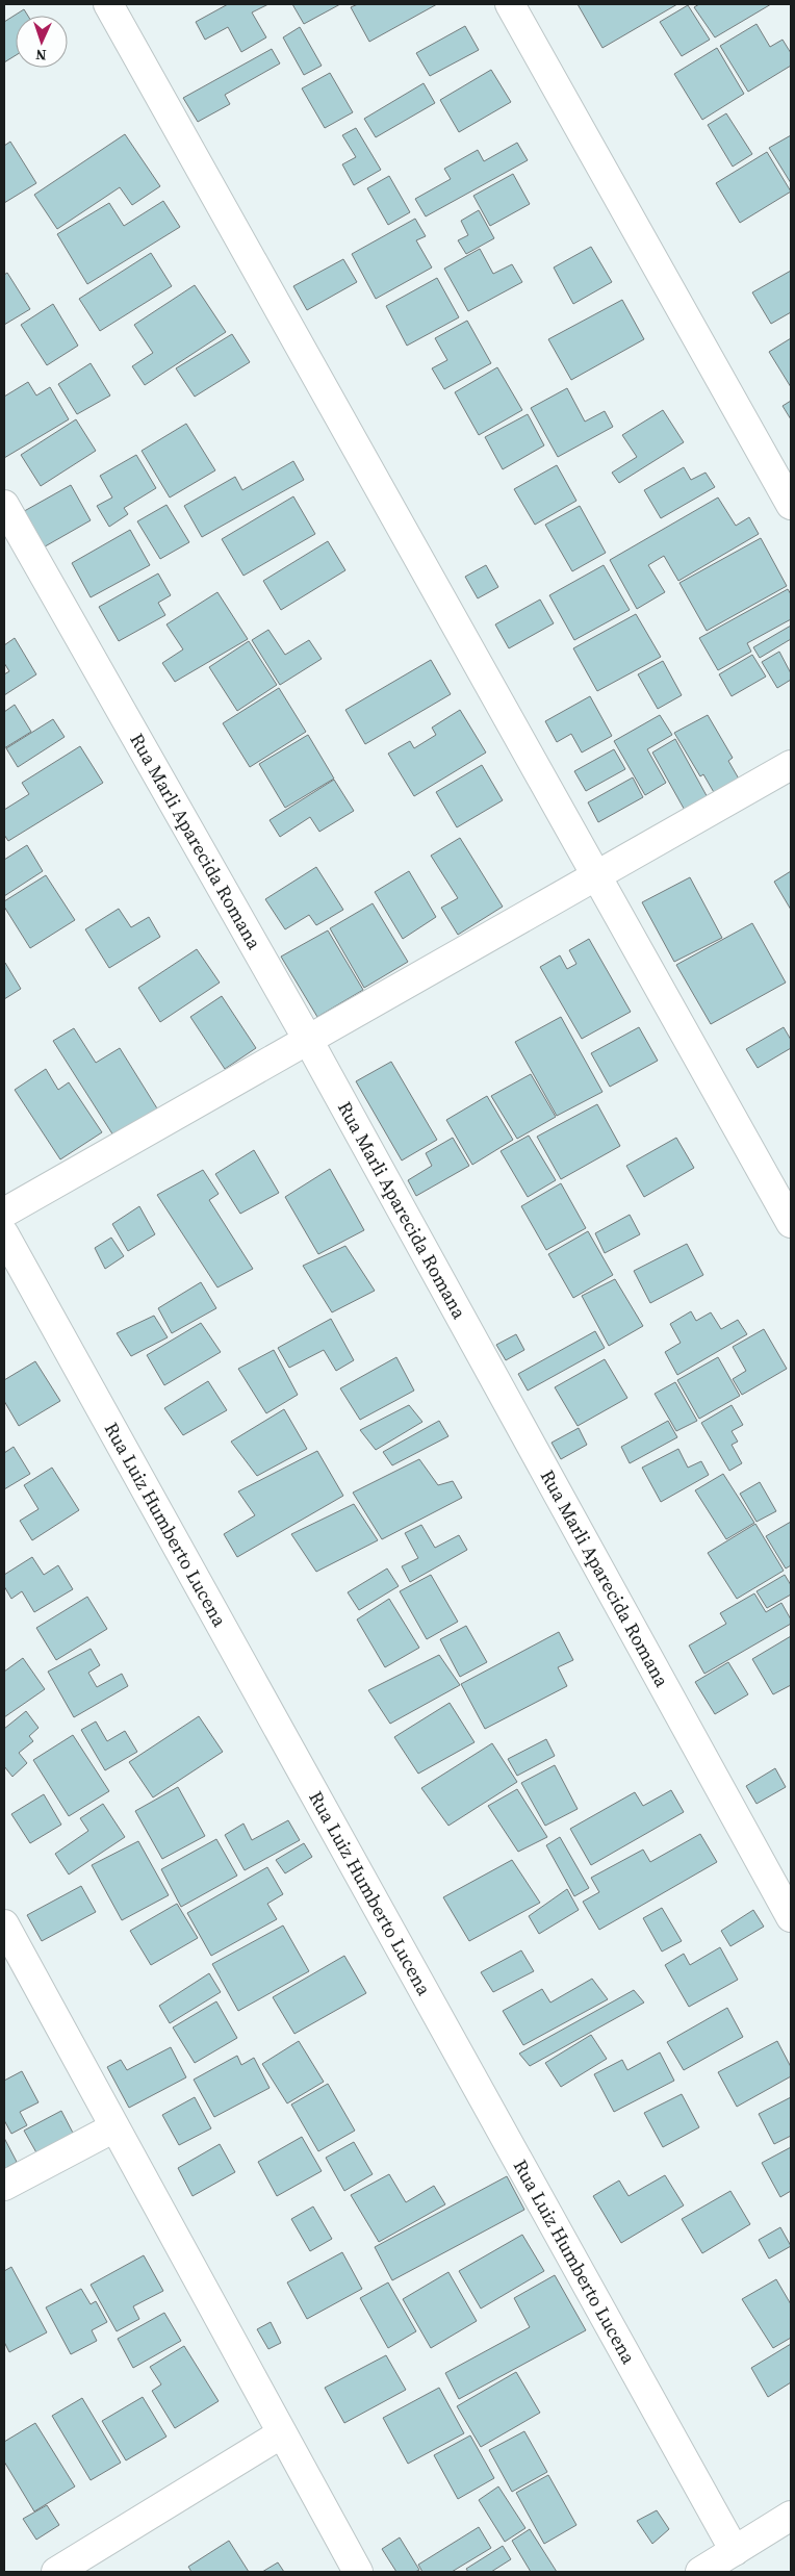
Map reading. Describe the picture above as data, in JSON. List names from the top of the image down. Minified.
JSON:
{"streets":{"street":["Rua Marli Aparecida Romana","Rua Luiz Humberto Lucena"]},"north":"bottom"}
